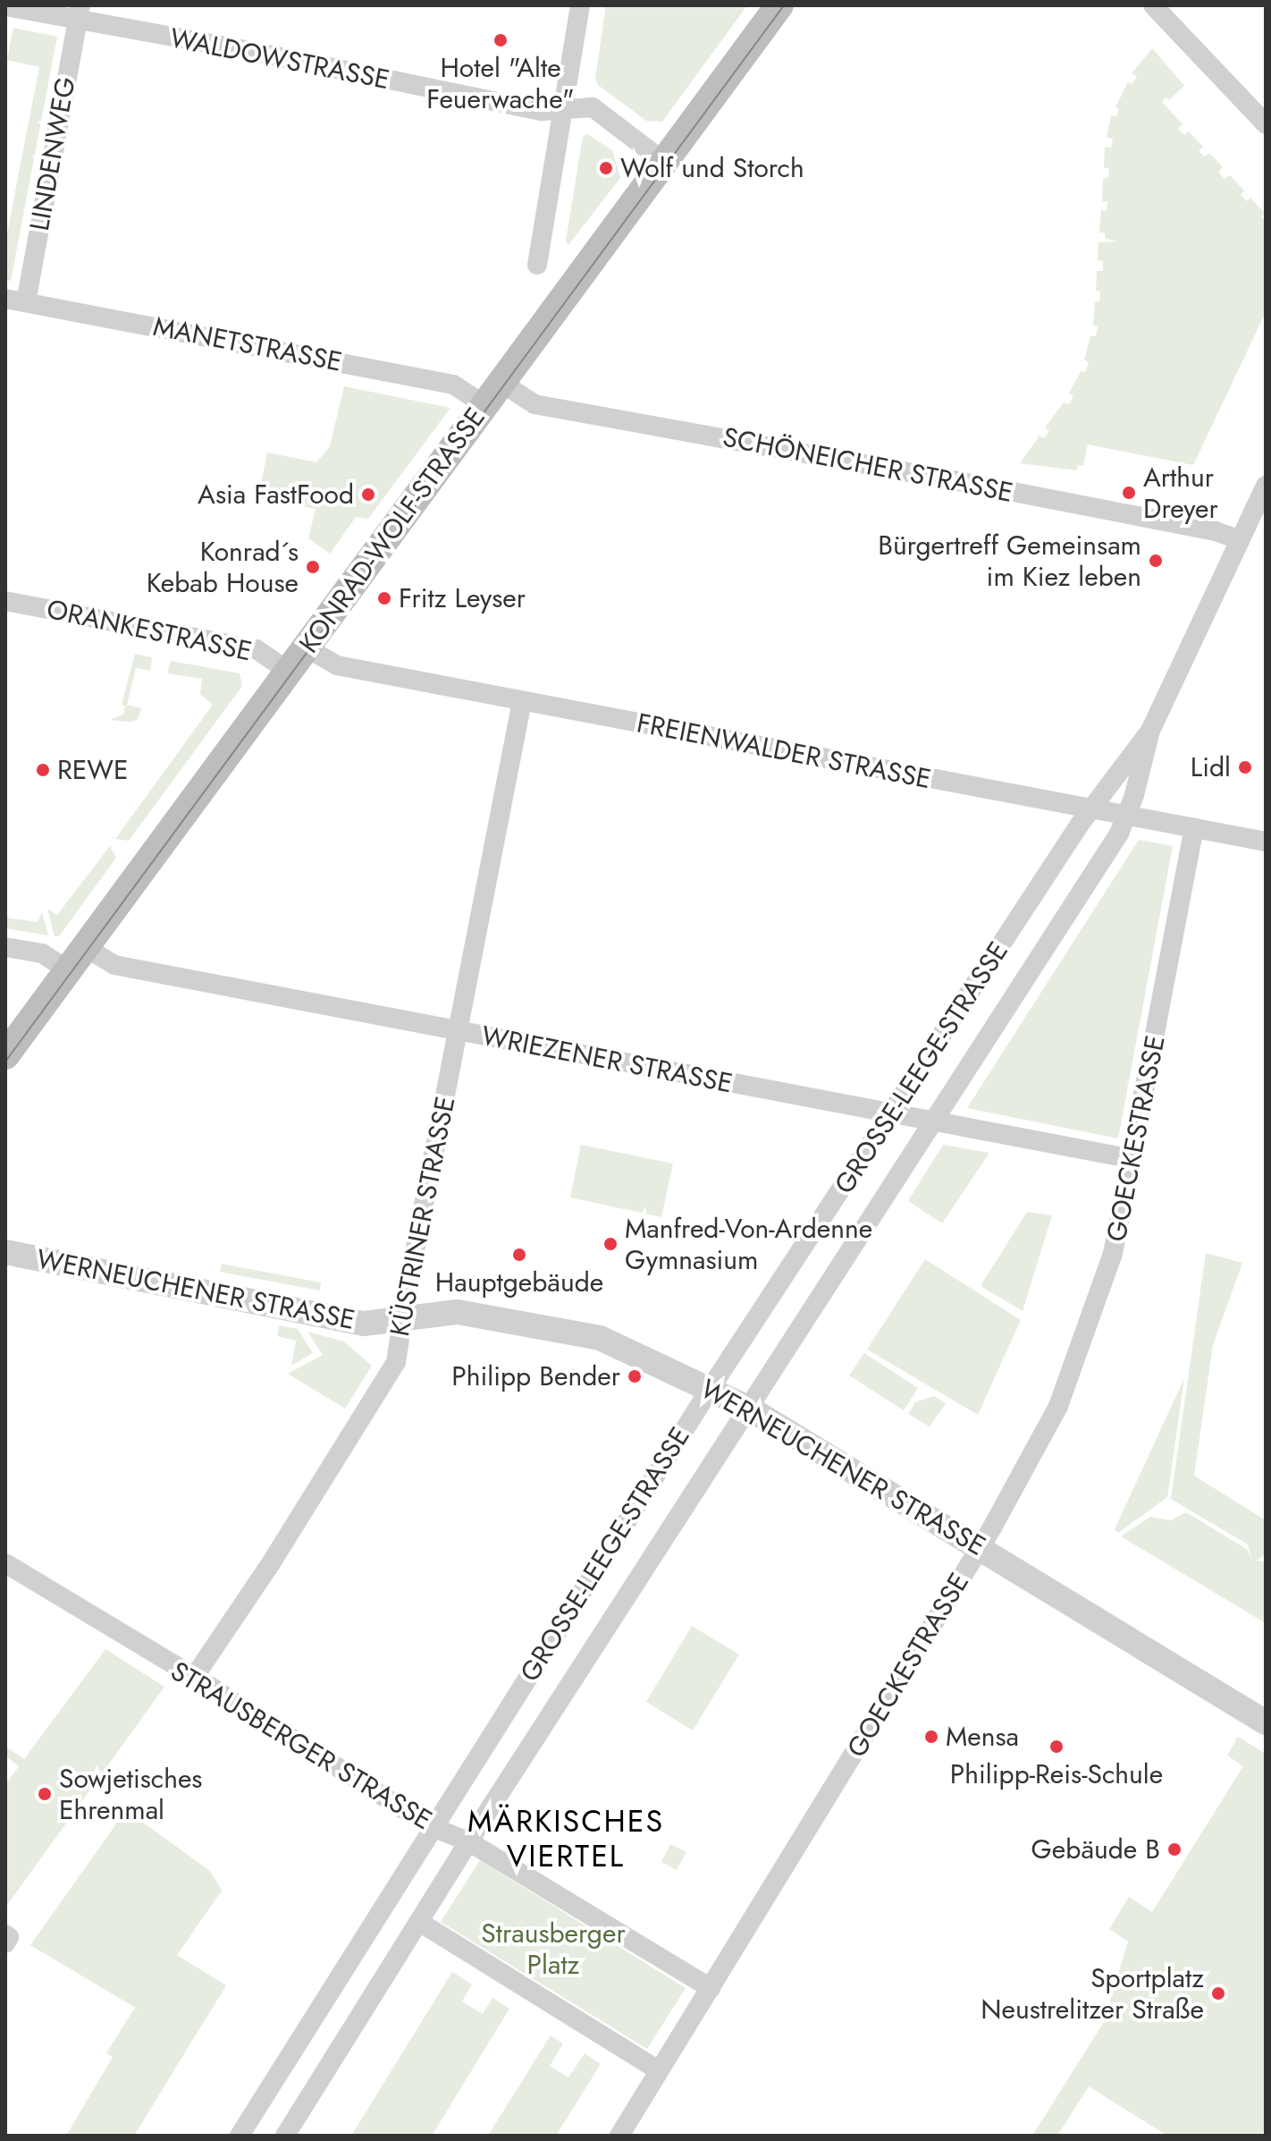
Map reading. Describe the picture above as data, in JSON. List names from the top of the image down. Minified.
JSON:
{"streets":{"main road":["KONRAD-WOLF-STRASSE"],"street":["WALDOWSTRASSE","LINDENWEG","MANETSTRASSE","SCHÖNEICHER STRASSE","ORANKESTRASSE","FREIENWALDER STRASSE","WRIEZENER STRASSE","GROSSE-LEEGE-STRASSE","GOECKESTRASSE","KÜSTRINER STRASSE","WERNEUCHENER STRASSE","STRAUSBERGER STRASSE"]},"crossings":[["WALDOWSTRASSE","LINDENWEG"],["WALDOWSTRASSE","KONRAD-WOLF-STRASSE"],["LINDENWEG","MANETSTRASSE"],["MANETSTRASSE","SCHÖNEICHER STRASSE"],["MANETSTRASSE","KONRAD-WOLF-STRASSE"],["SCHÖNEICHER STRASSE","KONRAD-WOLF-STRASSE"],["SCHÖNEICHER STRASSE","GROSSE-LEEGE-STRASSE"],["KONRAD-WOLF-STRASSE","ORANKESTRASSE"],["KONRAD-WOLF-STRASSE","FREIENWALDER STRASSE"],["KONRAD-WOLF-STRASSE","WRIEZENER STRASSE"],["FREIENWALDER STRASSE","GROSSE-LEEGE-STRASSE"],["FREIENWALDER STRASSE","GOECKESTRASSE"],["FREIENWALDER STRASSE","KÜSTRINER STRASSE"],["WRIEZENER STRASSE","GROSSE-LEEGE-STRASSE"],["WRIEZENER STRASSE","GOECKESTRASSE"],["WRIEZENER STRASSE","KÜSTRINER STRASSE"],["GROSSE-LEEGE-STRASSE","WERNEUCHENER STRASSE"],["GROSSE-LEEGE-STRASSE","STRAUSBERGER STRASSE"],["GOECKESTRASSE","WERNEUCHENER STRASSE"],["GOECKESTRASSE","STRAUSBERGER STRASSE"],["KÜSTRINER STRASSE","WERNEUCHENER STRASSE"],["KÜSTRINER STRASSE","STRAUSBERGER STRASSE"]],"districts":["MÄRKISCHES VIERTEL"],"parks":["Strausberger Platz"],"places":["Hotel \"Alte Feuerwache\"","Wolf und Storch","Arthur Dreyer","Asia FastFood","Bürgertreff Gemeinsam im Kiez leben","Konrad´s Kebab House","Fritz Leyser","Lidl","REWE","Manfred-Von-Ardenne Gymnasium","Hauptgebäude","Philipp Bender","Mensa","Philipp-Reis-Schule","Sowjetisches Ehrenmal","Gebäude B","Sportplatz Neustrelitzer Straße"]}
